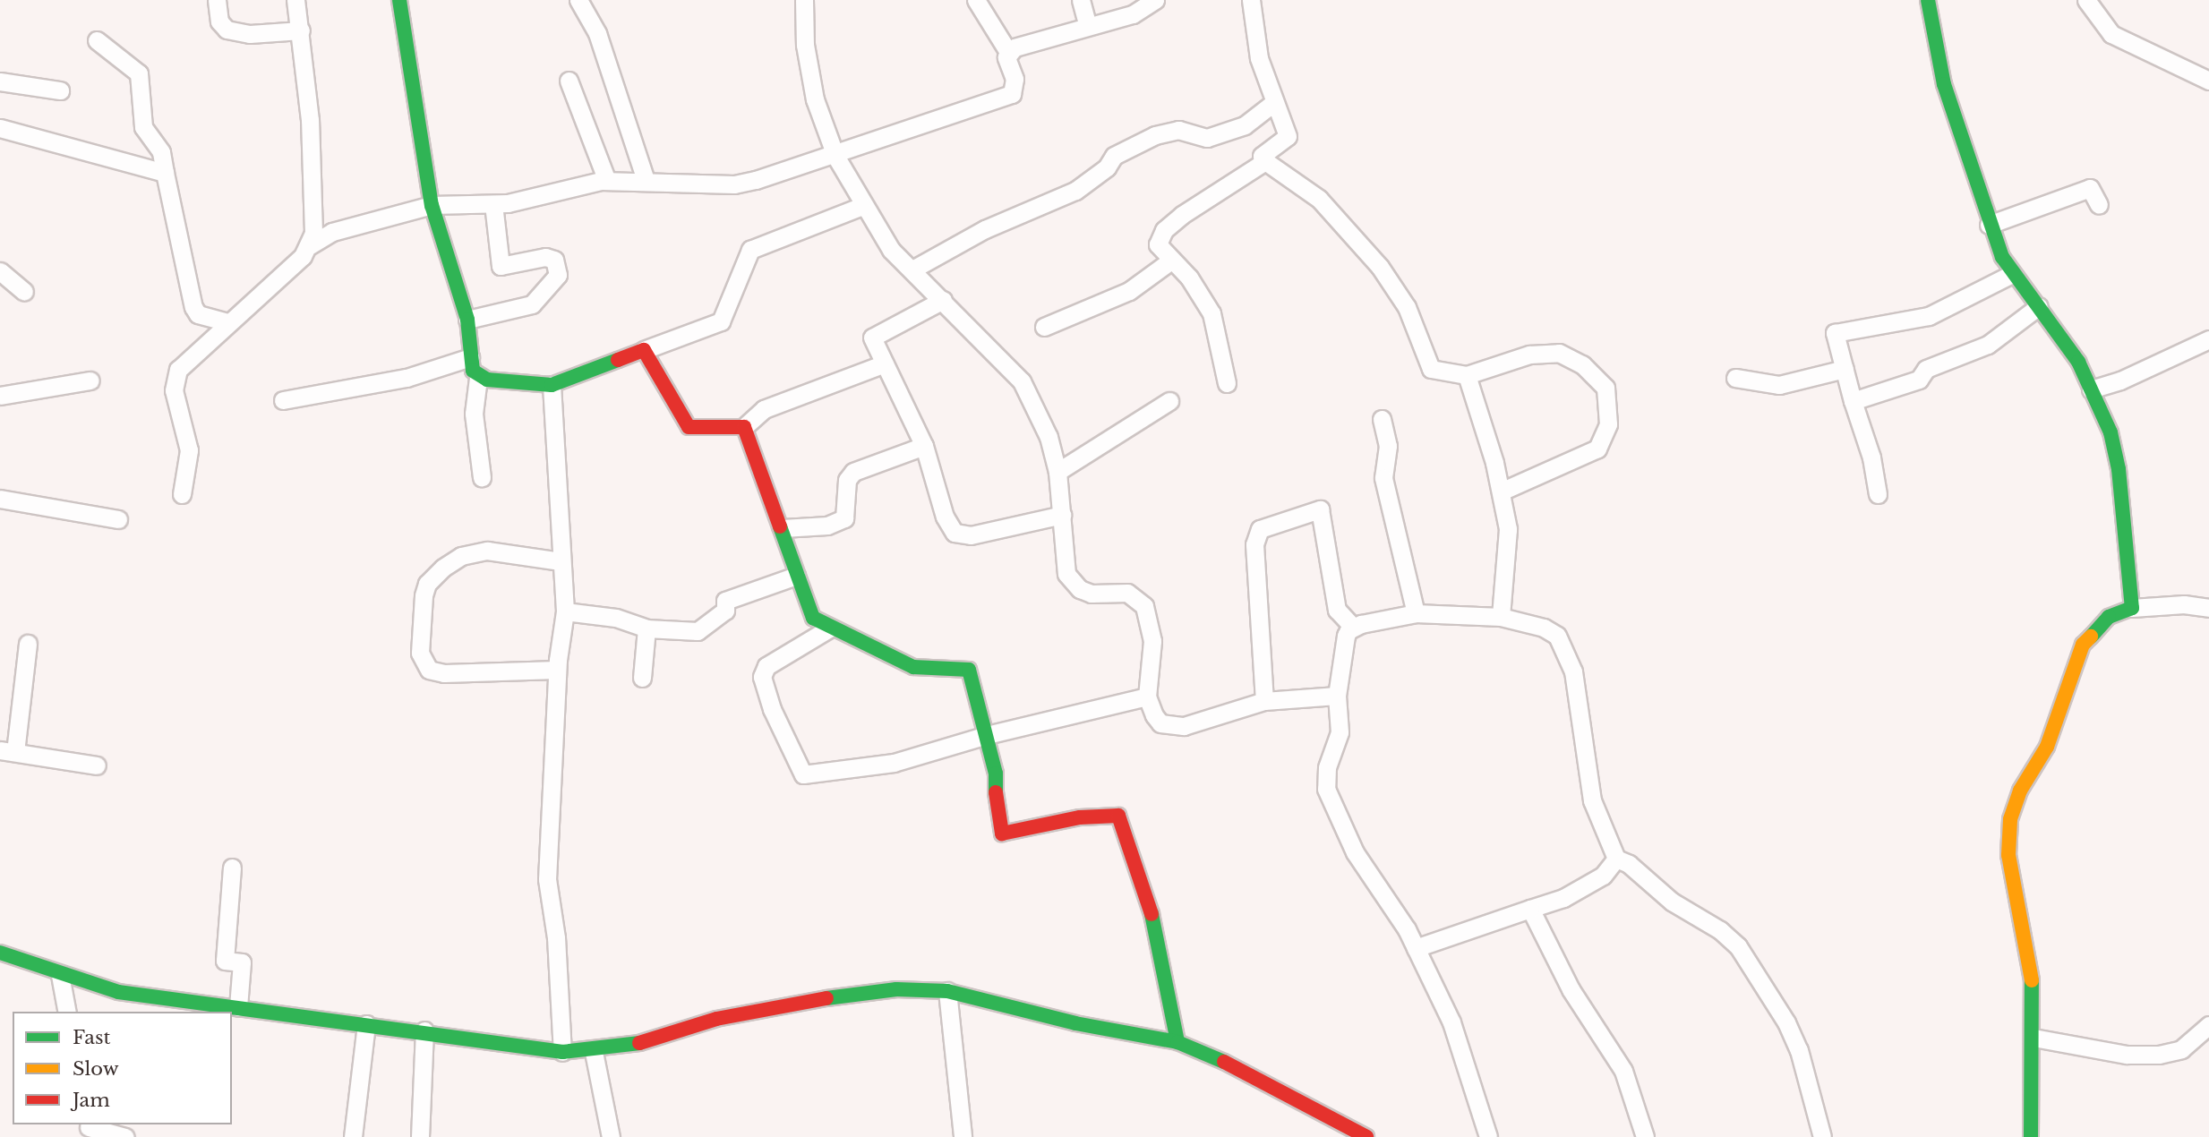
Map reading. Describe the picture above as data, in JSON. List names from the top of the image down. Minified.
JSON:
{"legend":["Fast","Slow","Jam"]}
